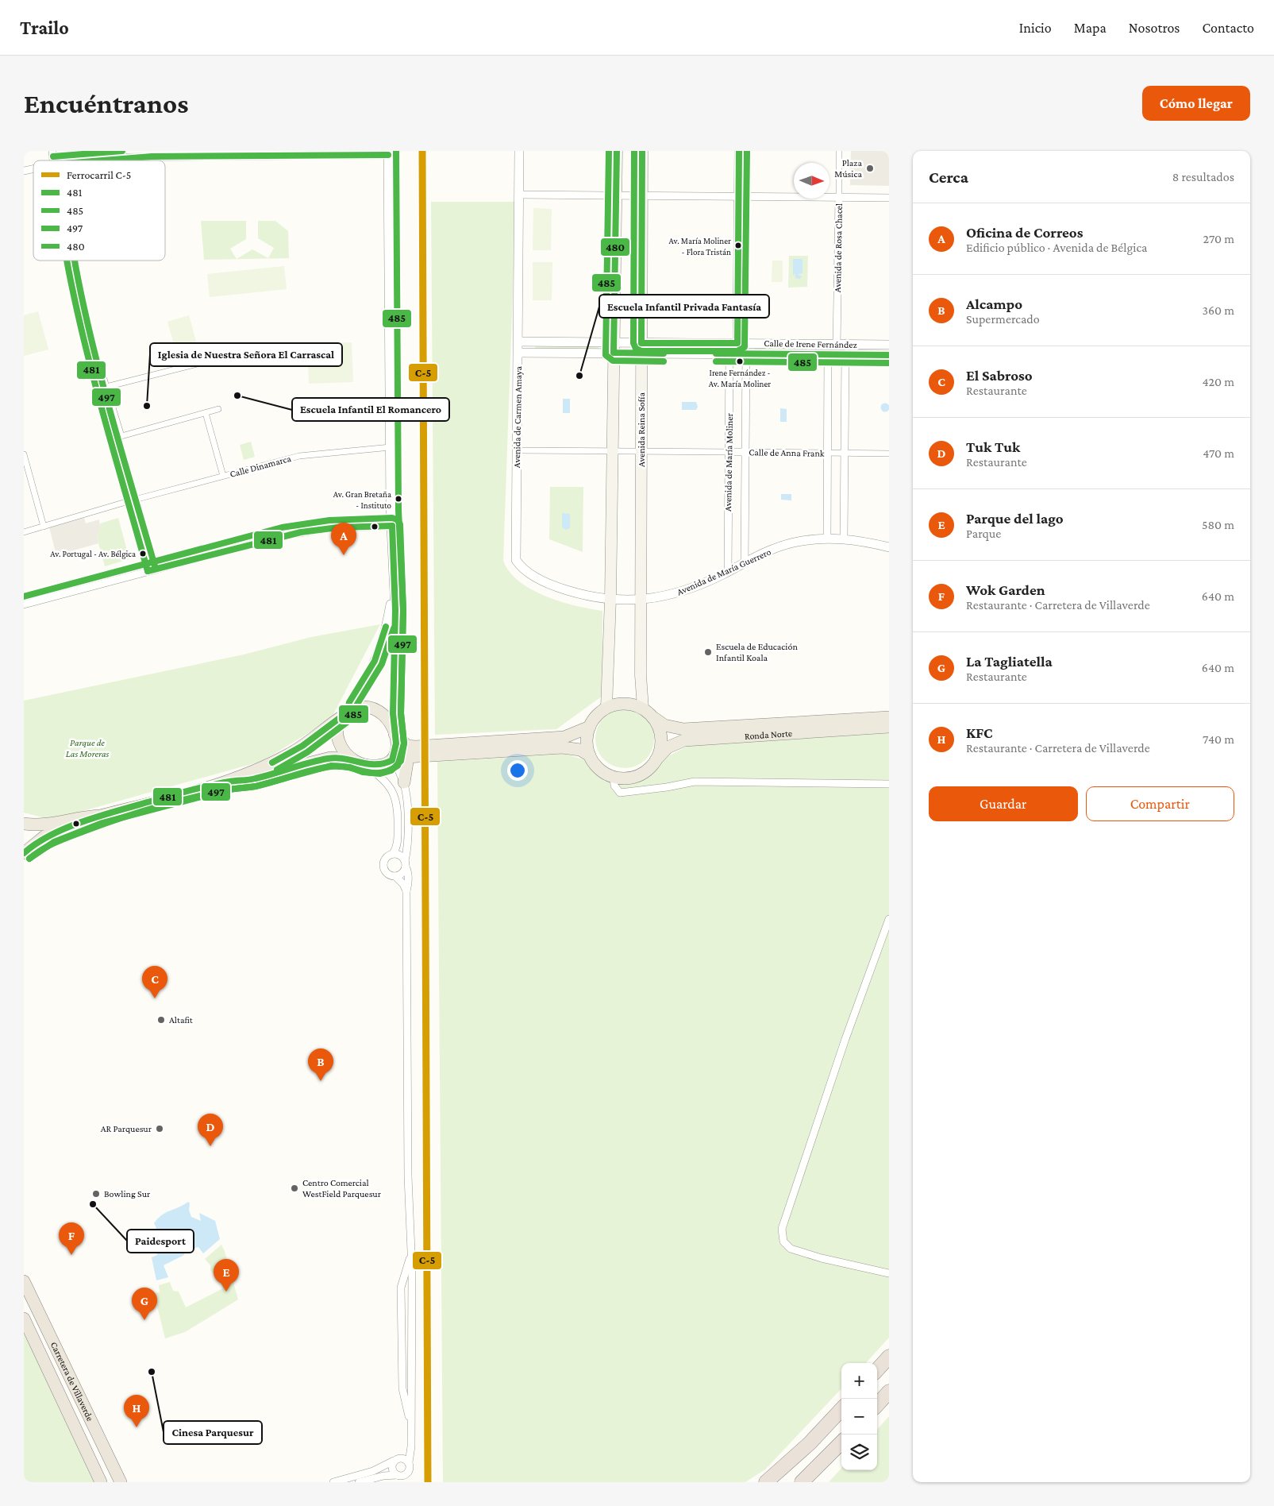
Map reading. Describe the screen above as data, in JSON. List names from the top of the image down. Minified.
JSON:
{"streets":{"highway":["Carretera de Villaverde"],"main road":["Avenida Reina Sofía","Ronda Norte"],"street":["Avenida de Rosa Chacel","Calle de Irene Fernández","Avenida de Carmen Amaya","Calle de Anna Frank","Avenida de María Moliner","Calle Dinamarca","Avenida de María Guerrero"]},"crossings":[["Avenida de Rosa Chacel","Calle de Irene Fernández"],["Calle de Irene Fernández","Avenida de Carmen Amaya"],["Calle de Irene Fernández","Avenida Reina Sofía"],["Calle de Irene Fernández","Avenida de María Moliner"],["Avenida de Carmen Amaya","Calle de Anna Frank"],["Avenida de Carmen Amaya","Avenida de María Guerrero"],["Avenida Reina Sofía","Calle de Anna Frank"],["Avenida Reina Sofía","Avenida de María Guerrero"],["Avenida Reina Sofía","Ronda Norte"],["Calle de Anna Frank","Avenida de María Moliner"],["Avenida de María Moliner","Avenida de María Guerrero"]],"parks":["Parque de Las Moreras"],"places":["Plaza Música","Av. María Moliner - Flora Tristán","Irene Fernández - Av. María Moliner","Escuela Infantil Privada Fantasía","Escuela Infantil El Romancero","Iglesia de Nuestra Señora El Carrascal","Av. Gran Bretaña - Instituto","Av. Portugal - Av. Bélgica","Escuela de Educación Infantil Koala","Altafit","AR Parquesur","Centro Comercial WestField Parquesur","Bowling Sur","Paidesport","Cinesa Parquesur"],"lines":["rail line C-5","transit line 485","transit line 497","transit line 480","transit line 481"],"legend":["Ferrocarril C-5","481","485","497","480"],"north":"right","page":{"header":"Trailo","nav":["Inicio","Mapa","Nosotros","Contacto"],"buttons":["Cómo llegar",["Guardar","Compartir"]],"title":"Encuéntranos","heading":["Cerca","8 resultados"],"list":[{"mark":"A","name":"Oficina de Correos","note":"Edificio público · Avenida de Bélgica","value":"270 m"},{"mark":"B","name":"Alcampo","note":"Supermercado","value":"360 m"},{"mark":"C","name":"El Sabroso","note":"Restaurante","value":"420 m"},{"mark":"D","name":"Tuk Tuk","note":"Restaurante","value":"470 m"},{"mark":"E","name":"Parque del lago","note":"Parque","value":"580 m"},{"mark":"F","name":"Wok Garden","note":"Restaurante · Carretera de Villaverde","value":"640 m"},{"mark":"G","name":"La Tagliatella","note":"Restaurante","value":"640 m"},{"mark":"H","name":"KFC","note":"Restaurante · Carretera de Villaverde","value":"740 m"}],"pins":["A","C","B","D","F","E","G","H"],"map_buttons":["+","−"]}}
